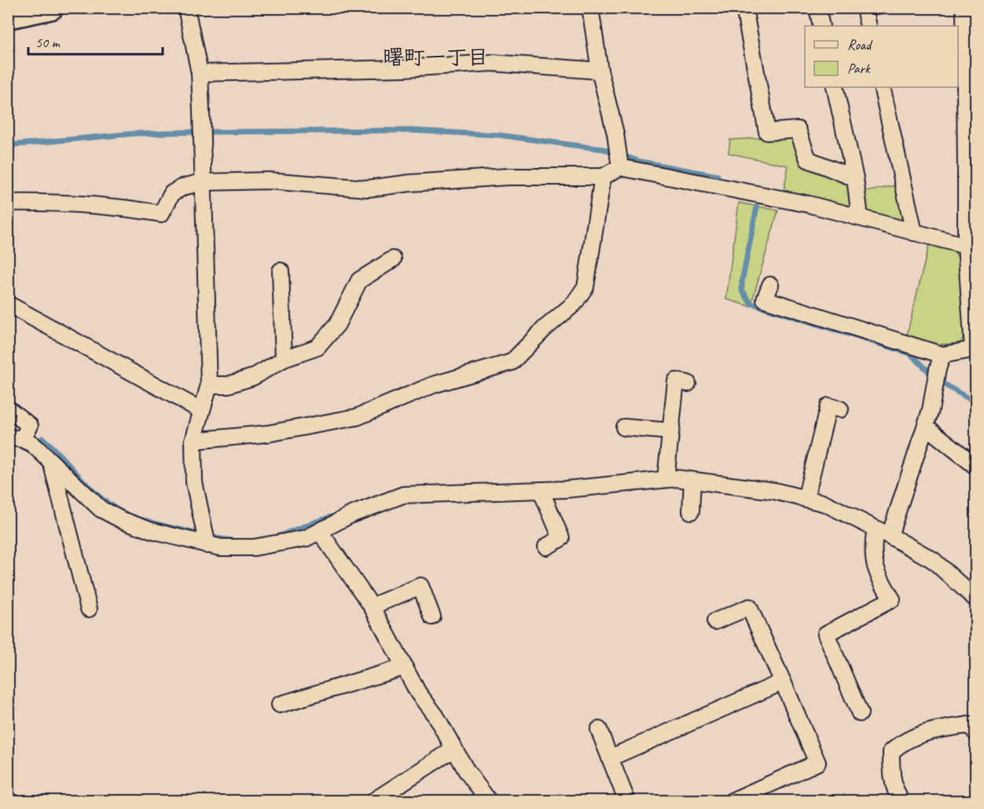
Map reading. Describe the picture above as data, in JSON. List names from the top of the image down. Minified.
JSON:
{"districts":["曙町一丁目"],"legend":["Road","Park"],"scale_bar":"50 m"}
